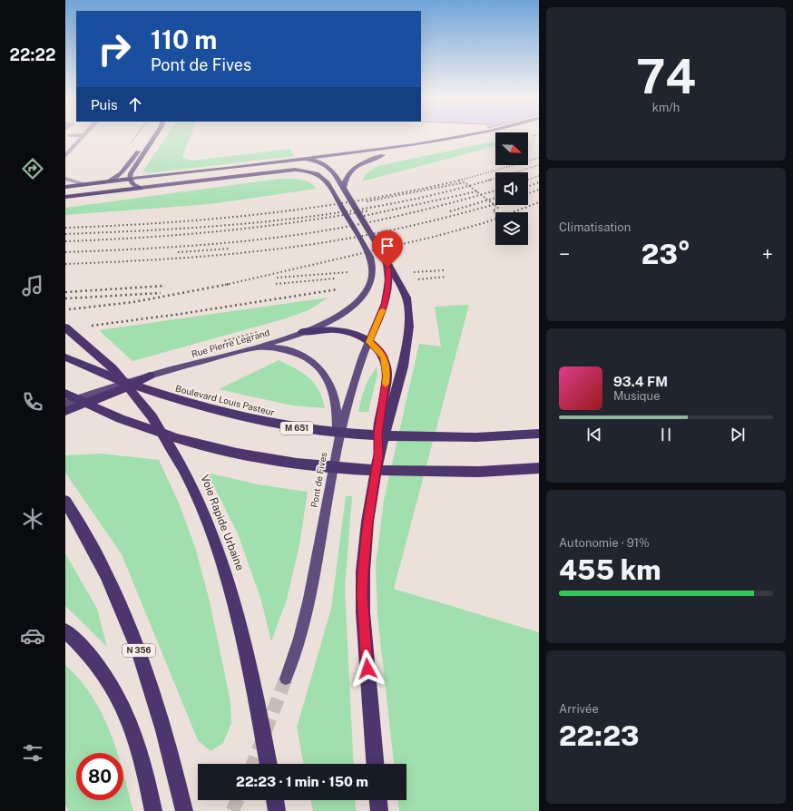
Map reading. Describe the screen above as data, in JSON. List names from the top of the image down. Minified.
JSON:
{"streets":{"highway":["Boulevard Louis Pasteur","M 651","Voie Rapide Urbaine","N 356"],"main road":["Rue Pierre Legrand","Pont de Fives"]},"north":"bottom right","page":{"tabs":"22:22","tile":[["74","km/h"],"Climatisation",["Autonomie · 91%","455 km"],["Arrivée","22:23"]],"turn":["110 m","Pont de Fives"],"then":"Puis","heat":["−","23°","+"],"song":["93.4 FM","Musique"],"limit":"80","trip":"22:23 · 1 min · 150 m"}}
